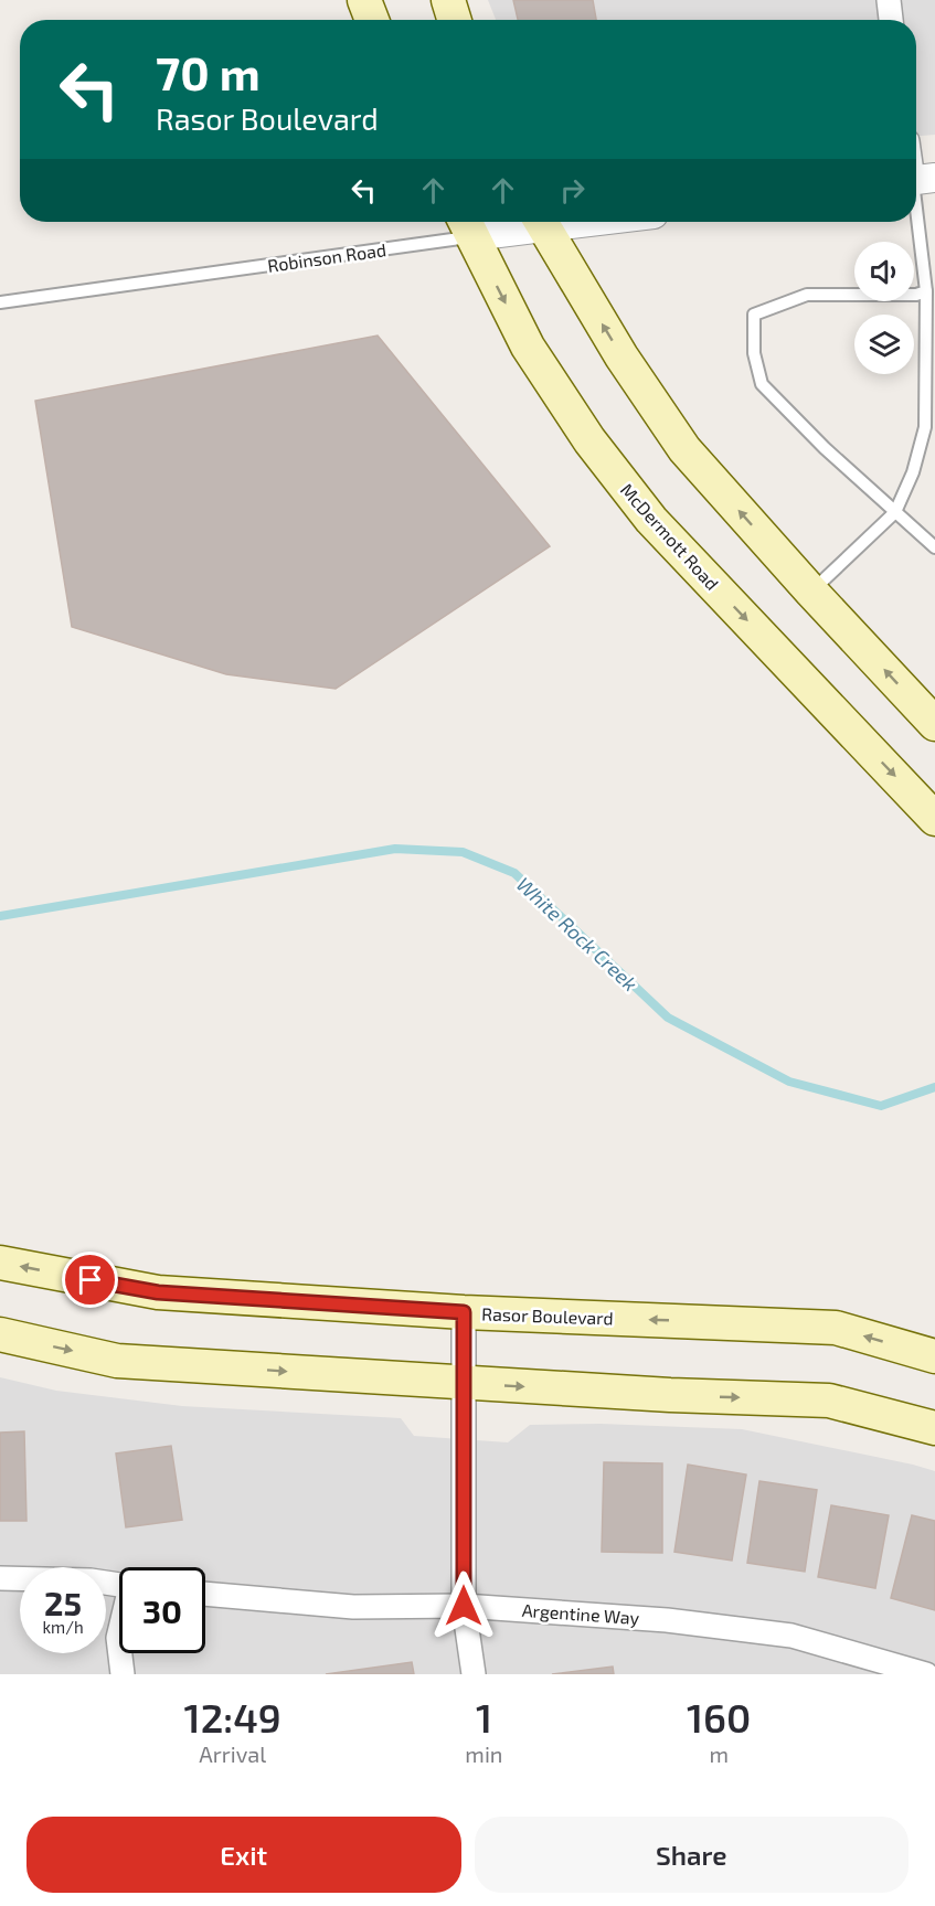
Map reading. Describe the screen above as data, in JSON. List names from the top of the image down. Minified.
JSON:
{"streets":{"main road":["McDermott Road","Rasor Boulevard"],"street":["Robinson Road","Argentine Way"]},"crossings":[["Robinson Road","McDermott Road"]],"water":["White Rock Creek"],"page":{"turn":["70 m","Rasor Boulevard"],"speed":"25 km/h","limit":"30","eta":["12:49","Arrival","1","min","160","m"],"buttons":["Exit","Share"]}}
